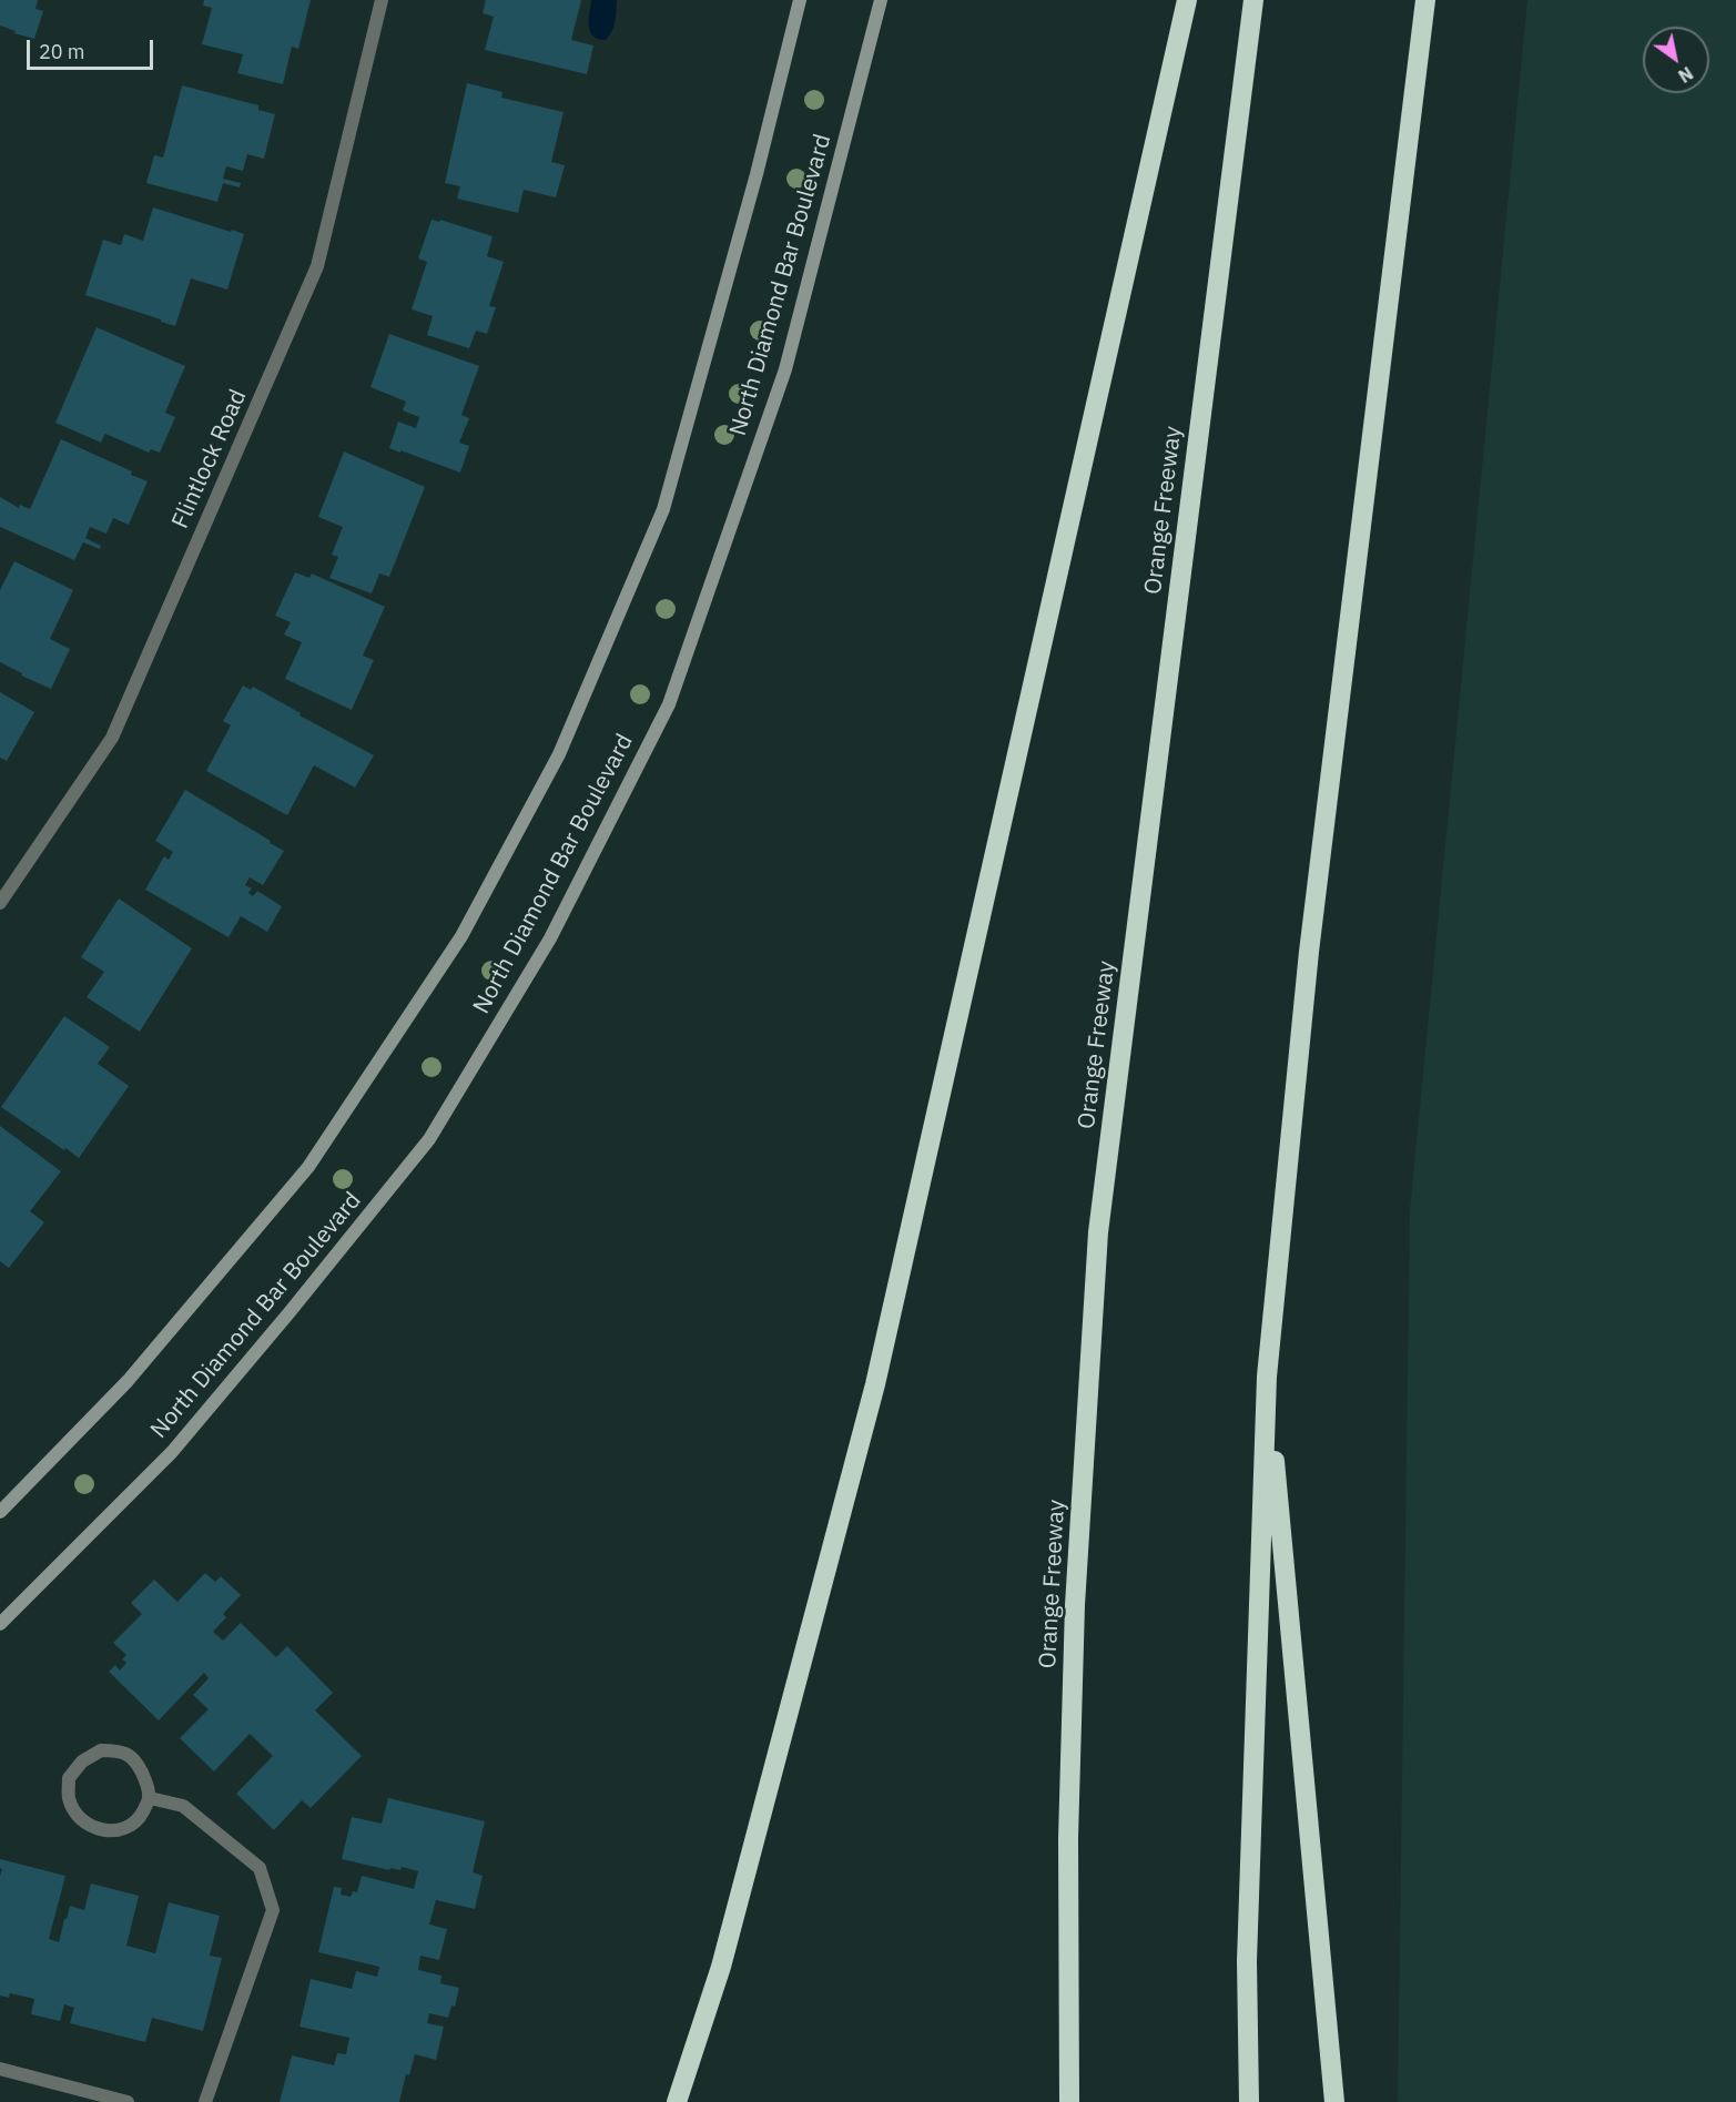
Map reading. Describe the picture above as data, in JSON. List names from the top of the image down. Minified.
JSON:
{"streets":{"highway":["Orange Freeway"],"main road":["North Diamond Bar Boulevard"],"street":["Flintlock Road"]},"scale_bar":"20 m","north":"bottom right"}
